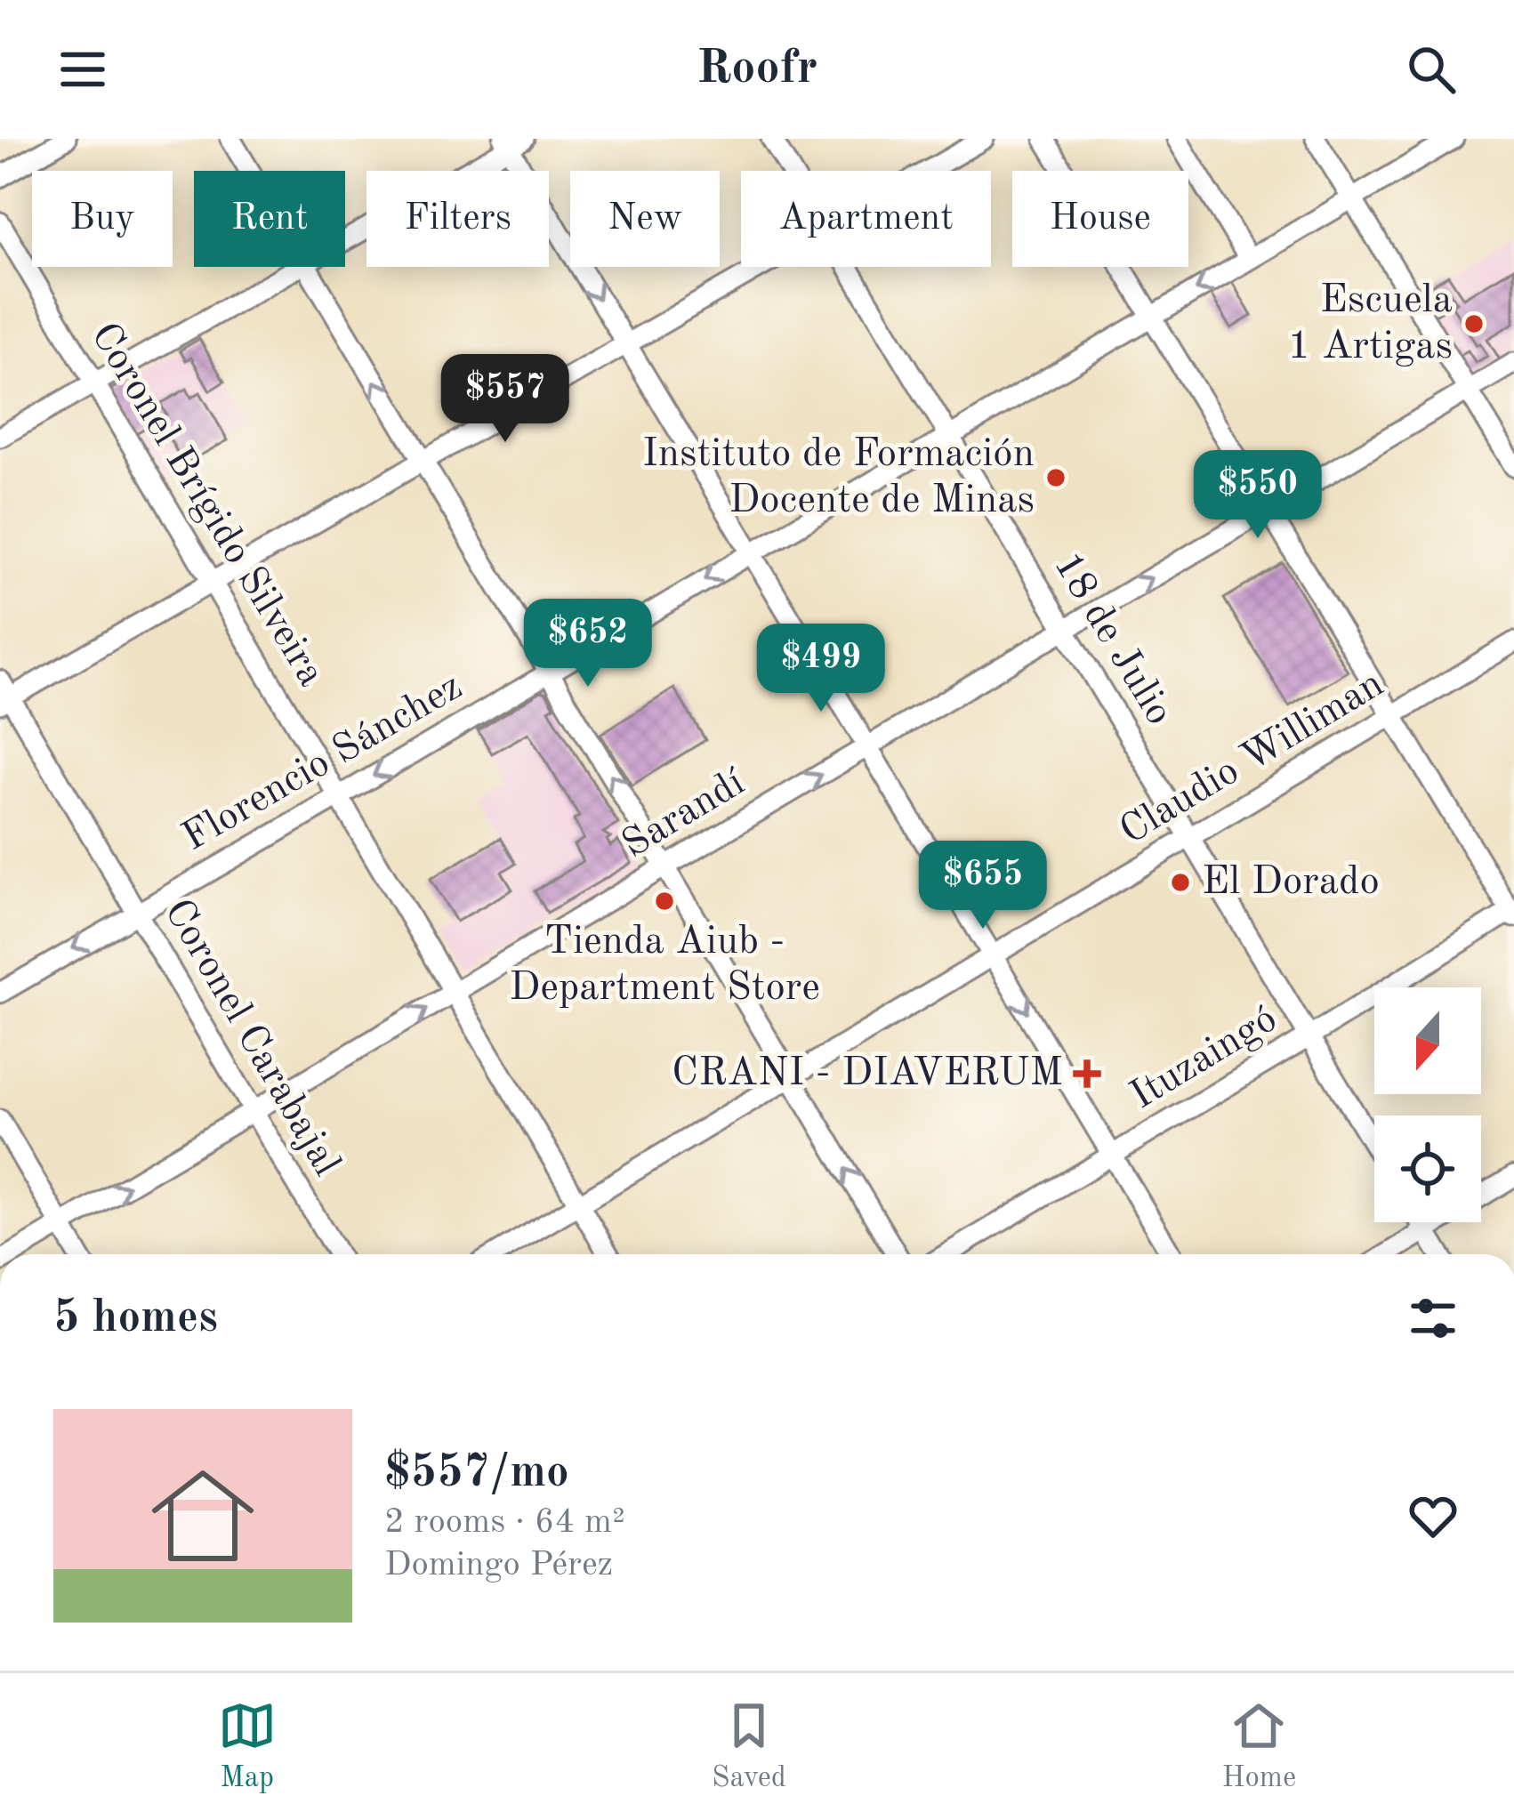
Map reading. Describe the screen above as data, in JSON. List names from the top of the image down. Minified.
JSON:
{"streets":{"street":["Coronel Brígido Silveira","18 de Julio","Claudio Williman","Florencio Sánchez","Sarandí","Coronel Carabajal","Ituzaingó"]},"crossings":[["Coronel Brígido Silveira","Claudio Williman"],["Coronel Brígido Silveira","Florencio Sánchez"],["Coronel Brígido Silveira","Sarandí"],["18 de Julio","Claudio Williman"],["18 de Julio","Florencio Sánchez"],["18 de Julio","Sarandí"],["18 de Julio","Ituzaingó"],["Florencio Sánchez","Coronel Carabajal"],["Sarandí","Coronel Carabajal"]],"one_way":["Florencio Sánchez","Sarandí"],"places":{"other":["Escuela 1 Artigas","Instituto de Formación Docente de Minas","El Dorado","Tienda Aiub - Department Store"],"health":["CRANI - DIAVERUM"]},"north":"bottom","page":{"header":"Roofr","chip":["Buy","Rent","Filters","New","Apartment","House"],"price":["$557","$550","$652","$499","$655"],"heading":"5 homes","list":[{"name":"$557/mo","note":"2 rooms · 64 m² · Domingo Pérez"}],"tabs":["Map","Saved","Home"]}}
